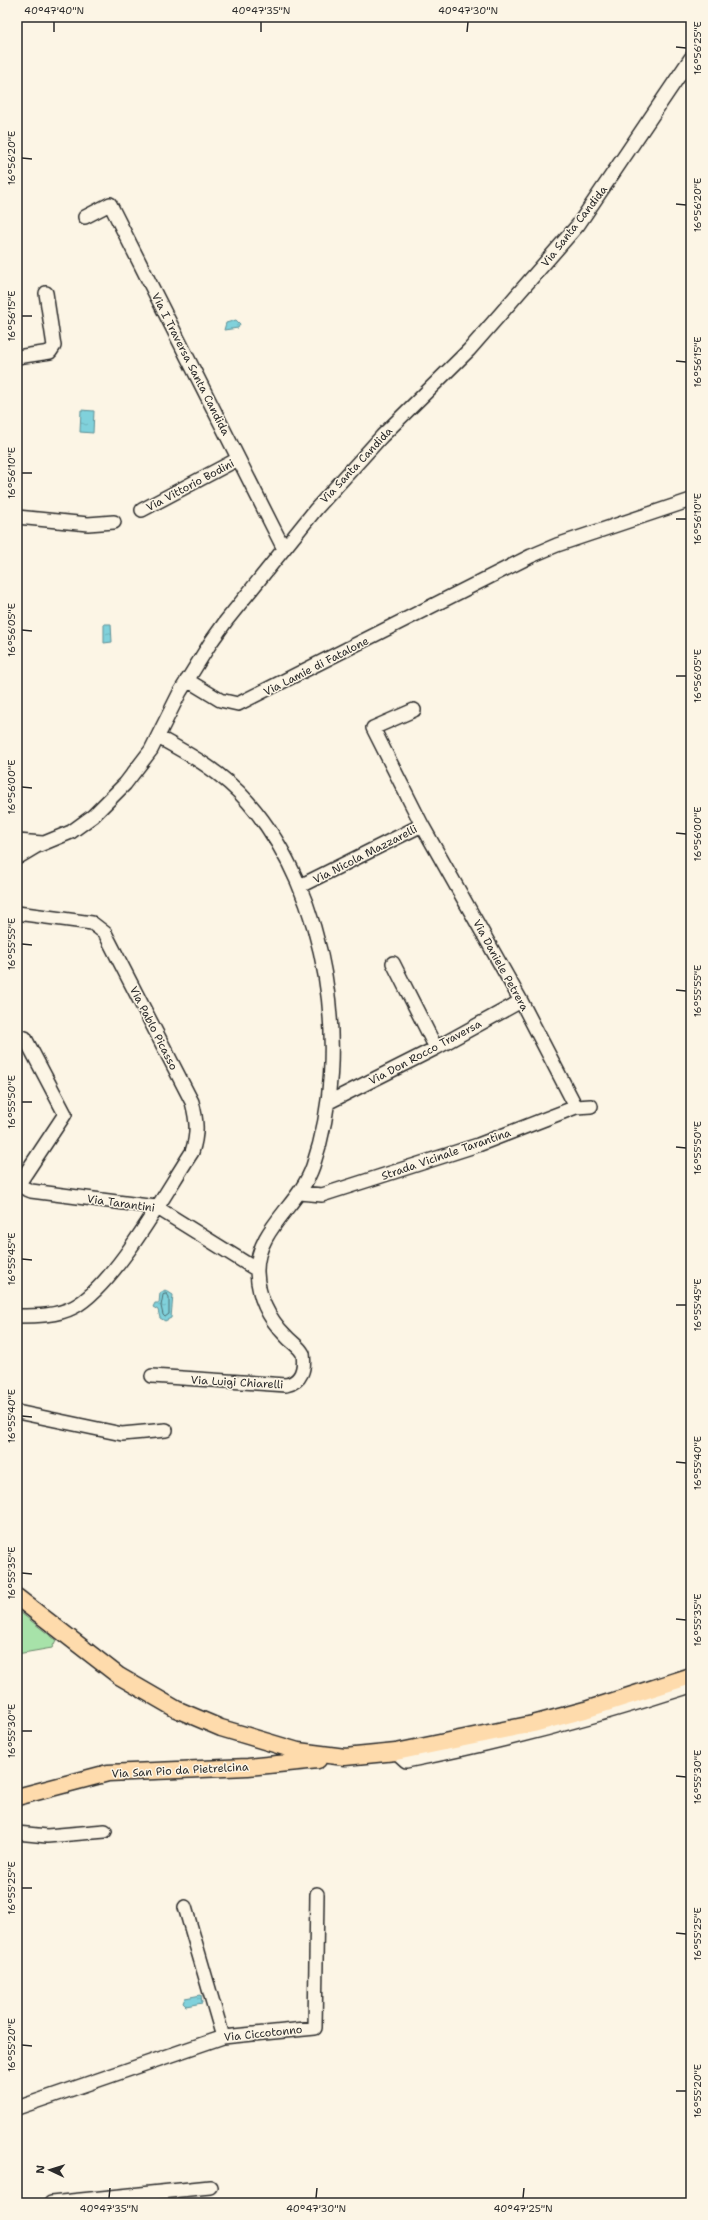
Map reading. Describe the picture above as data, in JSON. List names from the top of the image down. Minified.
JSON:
{"streets":{"main road":["Via San Pio da Pietrelcina"],"street":["Via Santa Candida","Via I Traversa Santa Candida","Via Vittorio Bodini","Via Lamie di Fatalone","Via Nicola Mazzarelli","Via Daniele Petrera","Via Pablo Picasso","Via Don Rocco Traversa","Strada Vicinale Tarantina","Via Tarantini","Via Luigi Chiarelli","Via Ciccotonno"]},"crossings":[["Via Santa Candida","Via I Traversa Santa Candida"],["Via Santa Candida","Via Lamie di Fatalone"],["Via Santa Candida","Via Luigi Chiarelli"],["Via I Traversa Santa Candida","Via Vittorio Bodini"],["Via Nicola Mazzarelli","Via Daniele Petrera"],["Via Nicola Mazzarelli","Via Luigi Chiarelli"],["Via Daniele Petrera","Via Don Rocco Traversa"],["Via Daniele Petrera","Strada Vicinale Tarantina"],["Via Pablo Picasso","Via Tarantini"],["Via Don Rocco Traversa","Via Luigi Chiarelli"],["Strada Vicinale Tarantina","Via Luigi Chiarelli"],["Via Tarantini","Via Luigi Chiarelli"]],"north":"left","coordinates":["40°47'40\"N","40°47'35\"N","40°47'30\"N","16°56'25\"E","16°56'20\"E","16°56'15\"E","16°56'10\"E","16°56'05\"E","16°56'00\"E","16°55'55\"E","16°55'50\"E","16°55'45\"E","16°55'40\"E","16°55'35\"E","16°55'30\"E","16°55'25\"E","16°55'20\"E","40°47'25\"N"]}
